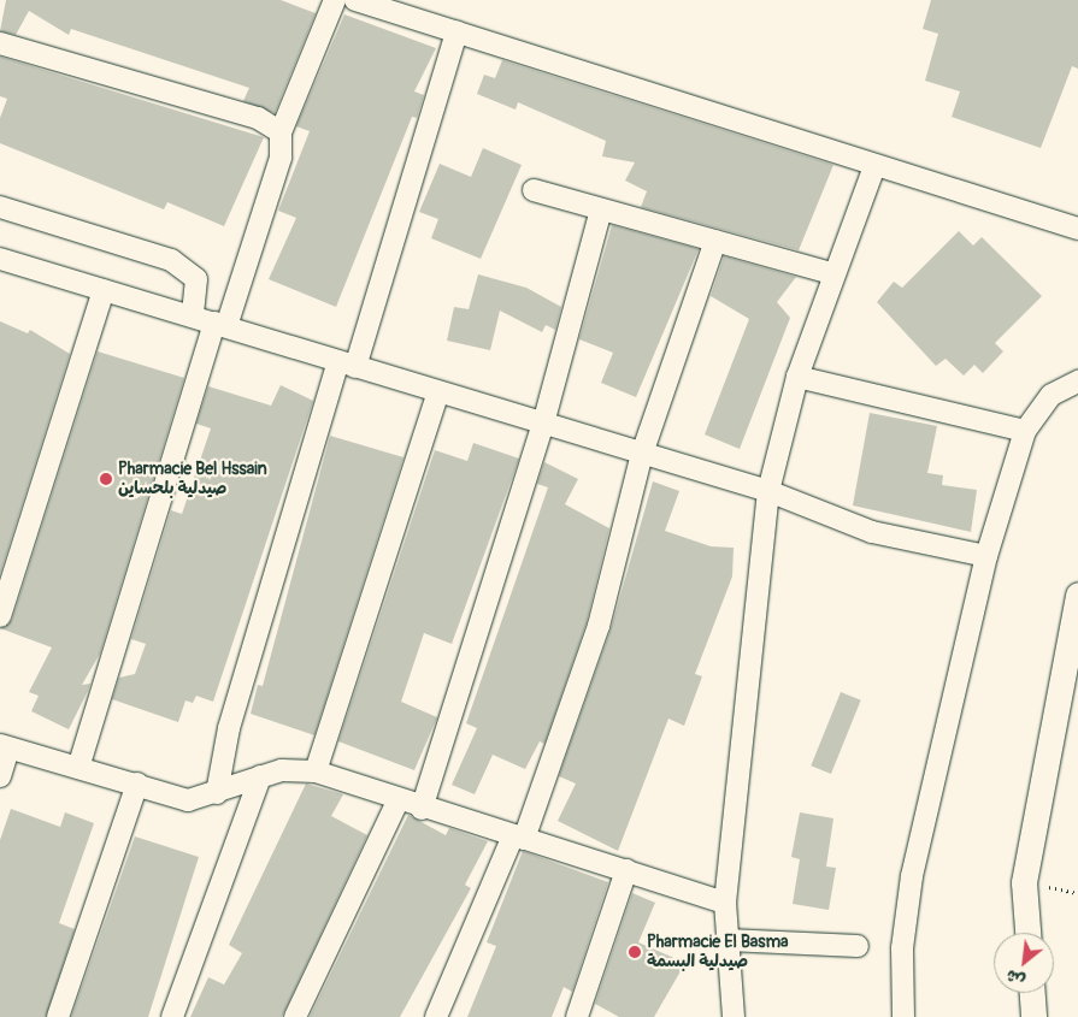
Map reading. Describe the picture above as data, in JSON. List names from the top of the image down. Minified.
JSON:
{"places":["Pharmacie Bel Hssain صيدلية بلحساين","Pharmacie El Basma صيدلية البسمة"],"north":"bottom left"}
